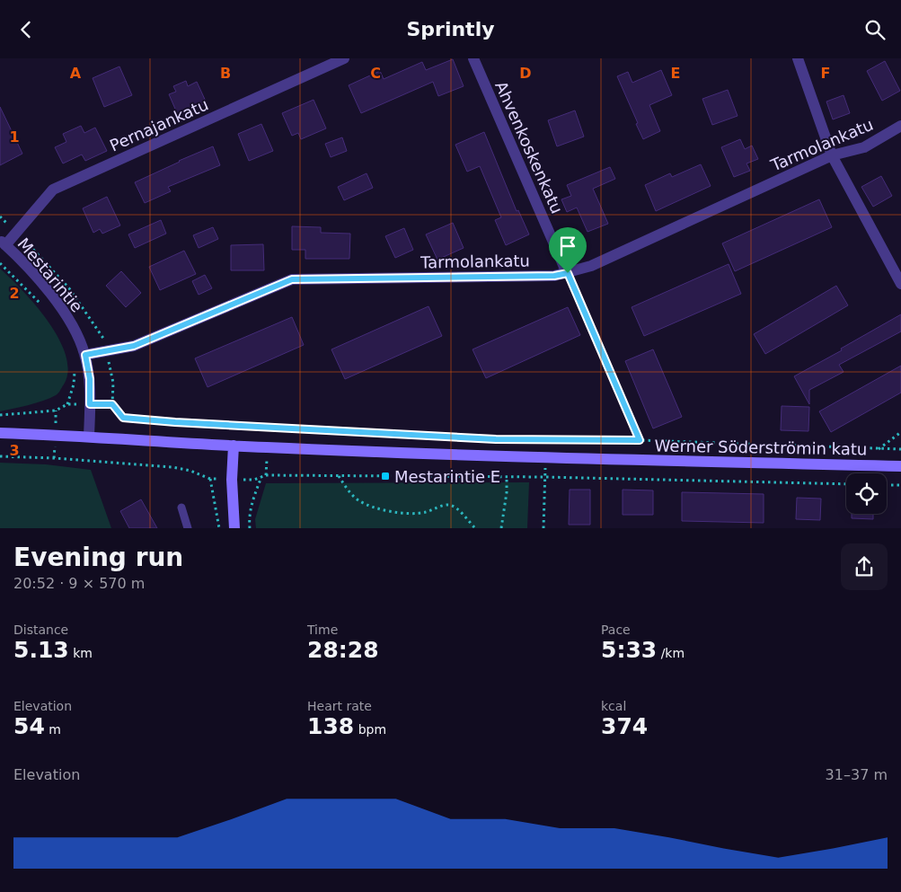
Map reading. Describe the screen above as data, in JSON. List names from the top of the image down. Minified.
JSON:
{"streets":{"street":["Pernajankatu","Tarmolankatu","Ahvenkoskenkatu","Mestarintie","Werner Söderströmin katu"]},"crossings":[["Pernajankatu","Mestarintie"],["Tarmolankatu","Ahvenkoskenkatu"],["Tarmolankatu","Mestarintie"],["Mestarintie","Werner Söderströmin katu"]],"places":{"transit":["Mestarintie E"]},"page":{"header":"Sprintly","heading":["Evening run","20:52 · 9 × 570 m"],"stats":[["Distance","5.13 km"],["Time","28:28"],["Pace","5:33 /km"],["Elevation","54 m"],["Heart rate","138 bpm"],["kcal","374"]],"chart":["Elevation","31–37 m"]},"grid":{"columns":["A","B","C","D","E","F"],"rows":["1","2","3"]}}
